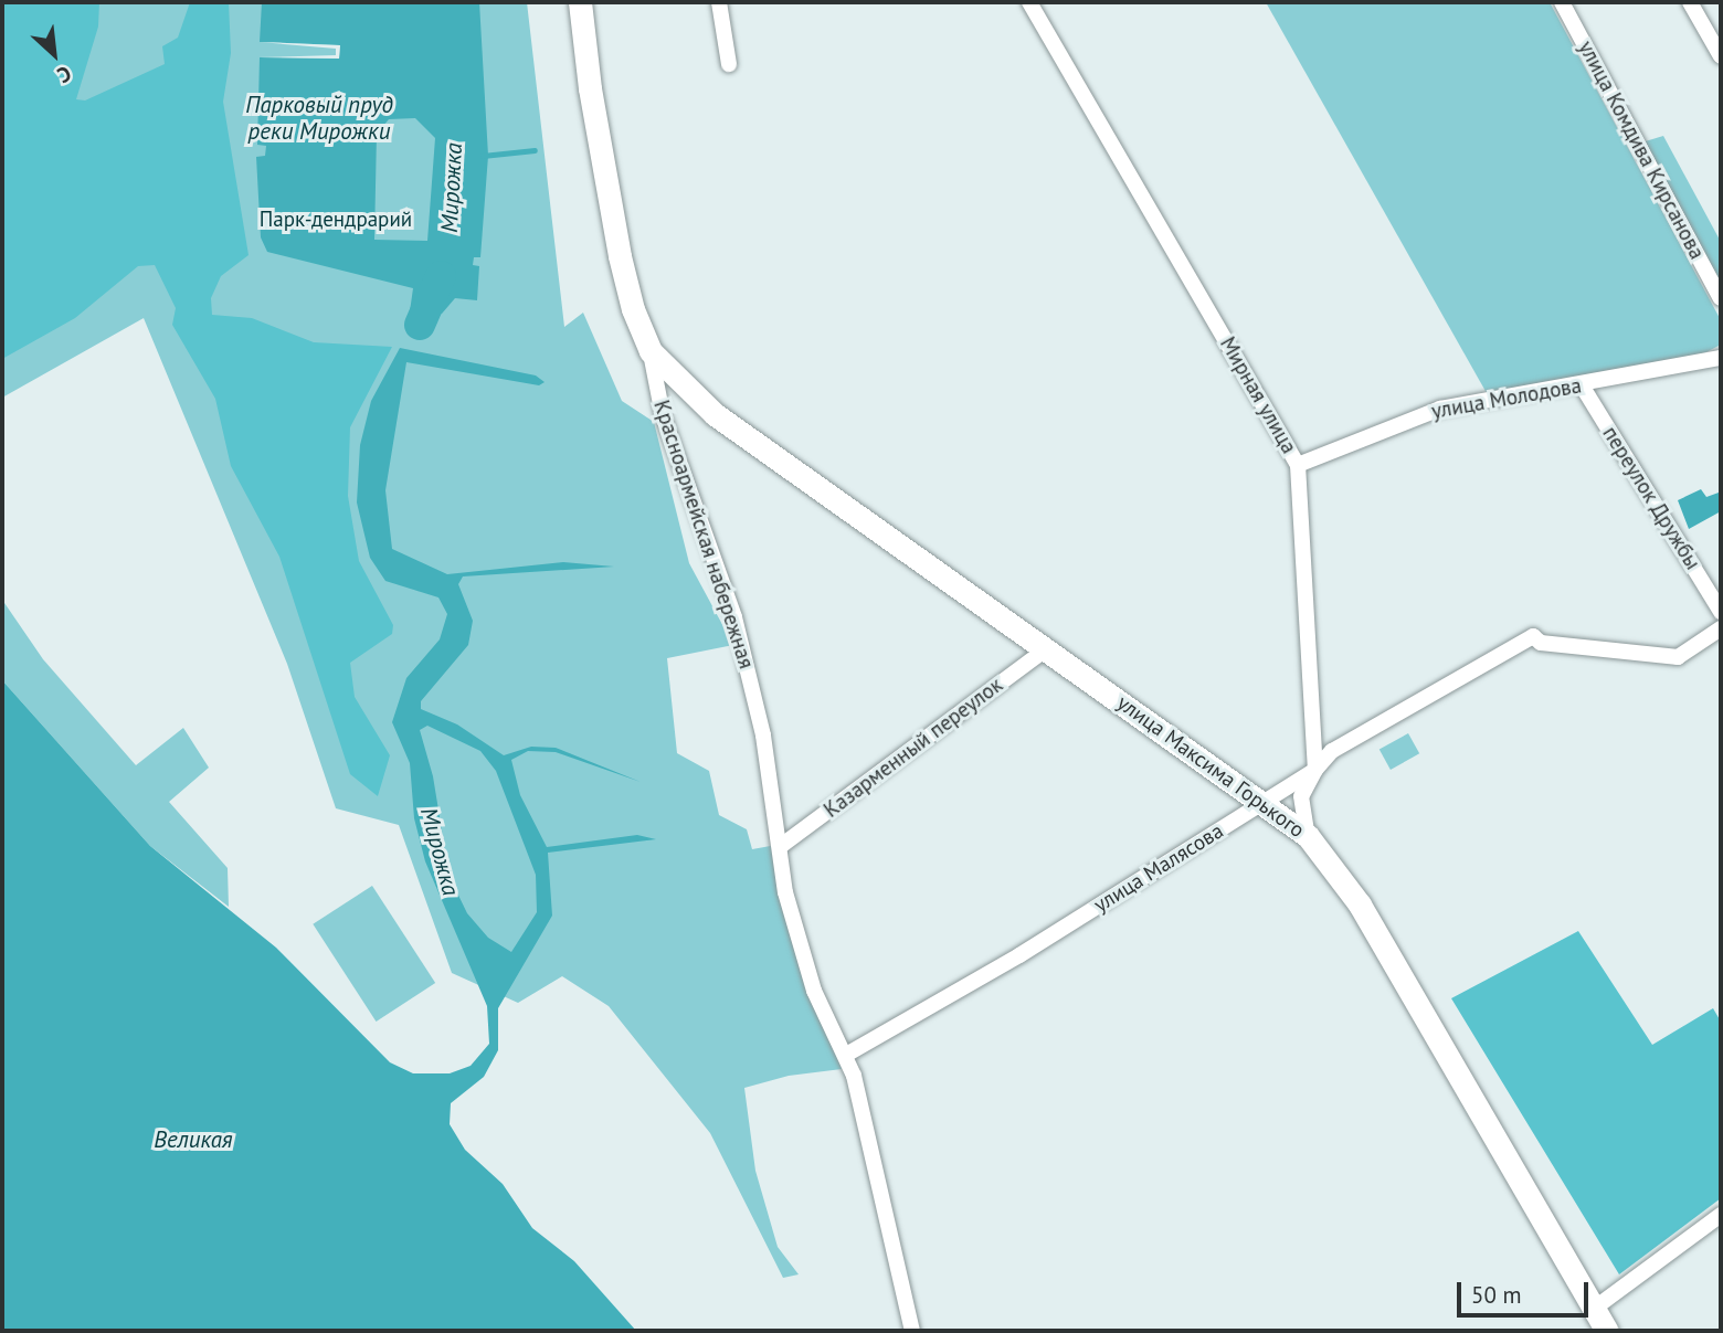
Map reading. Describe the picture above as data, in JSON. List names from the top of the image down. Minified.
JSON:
{"streets":{"main road":["Красноармейская набережная","улица Максима Горького"],"street":["улица Комдива Кирсанова","Мирная улица","улица Молодова","переулок Дружбы","Казарменный переулок","улица Малясова"]},"crossings":[["Мирная улица","улица Молодова"],["Мирная улица","улица Максима Горького"],["Мирная улица","улица Малясова"],["улица Молодова","переулок Дружбы"],["Красноармейская набережная","Казарменный переулок"],["Красноармейская набережная","улица Максима Горького"],["Красноармейская набережная","улица Малясова"],["Казарменный переулок","улица Максима Горького"],["улица Максима Горького","улица Малясова"]],"water":["Парковый пруд реки Мирожки","Мирожка","Великая"],"parks":["Парк-дендрарий"],"scale_bar":"50 m","north":"bottom right"}
